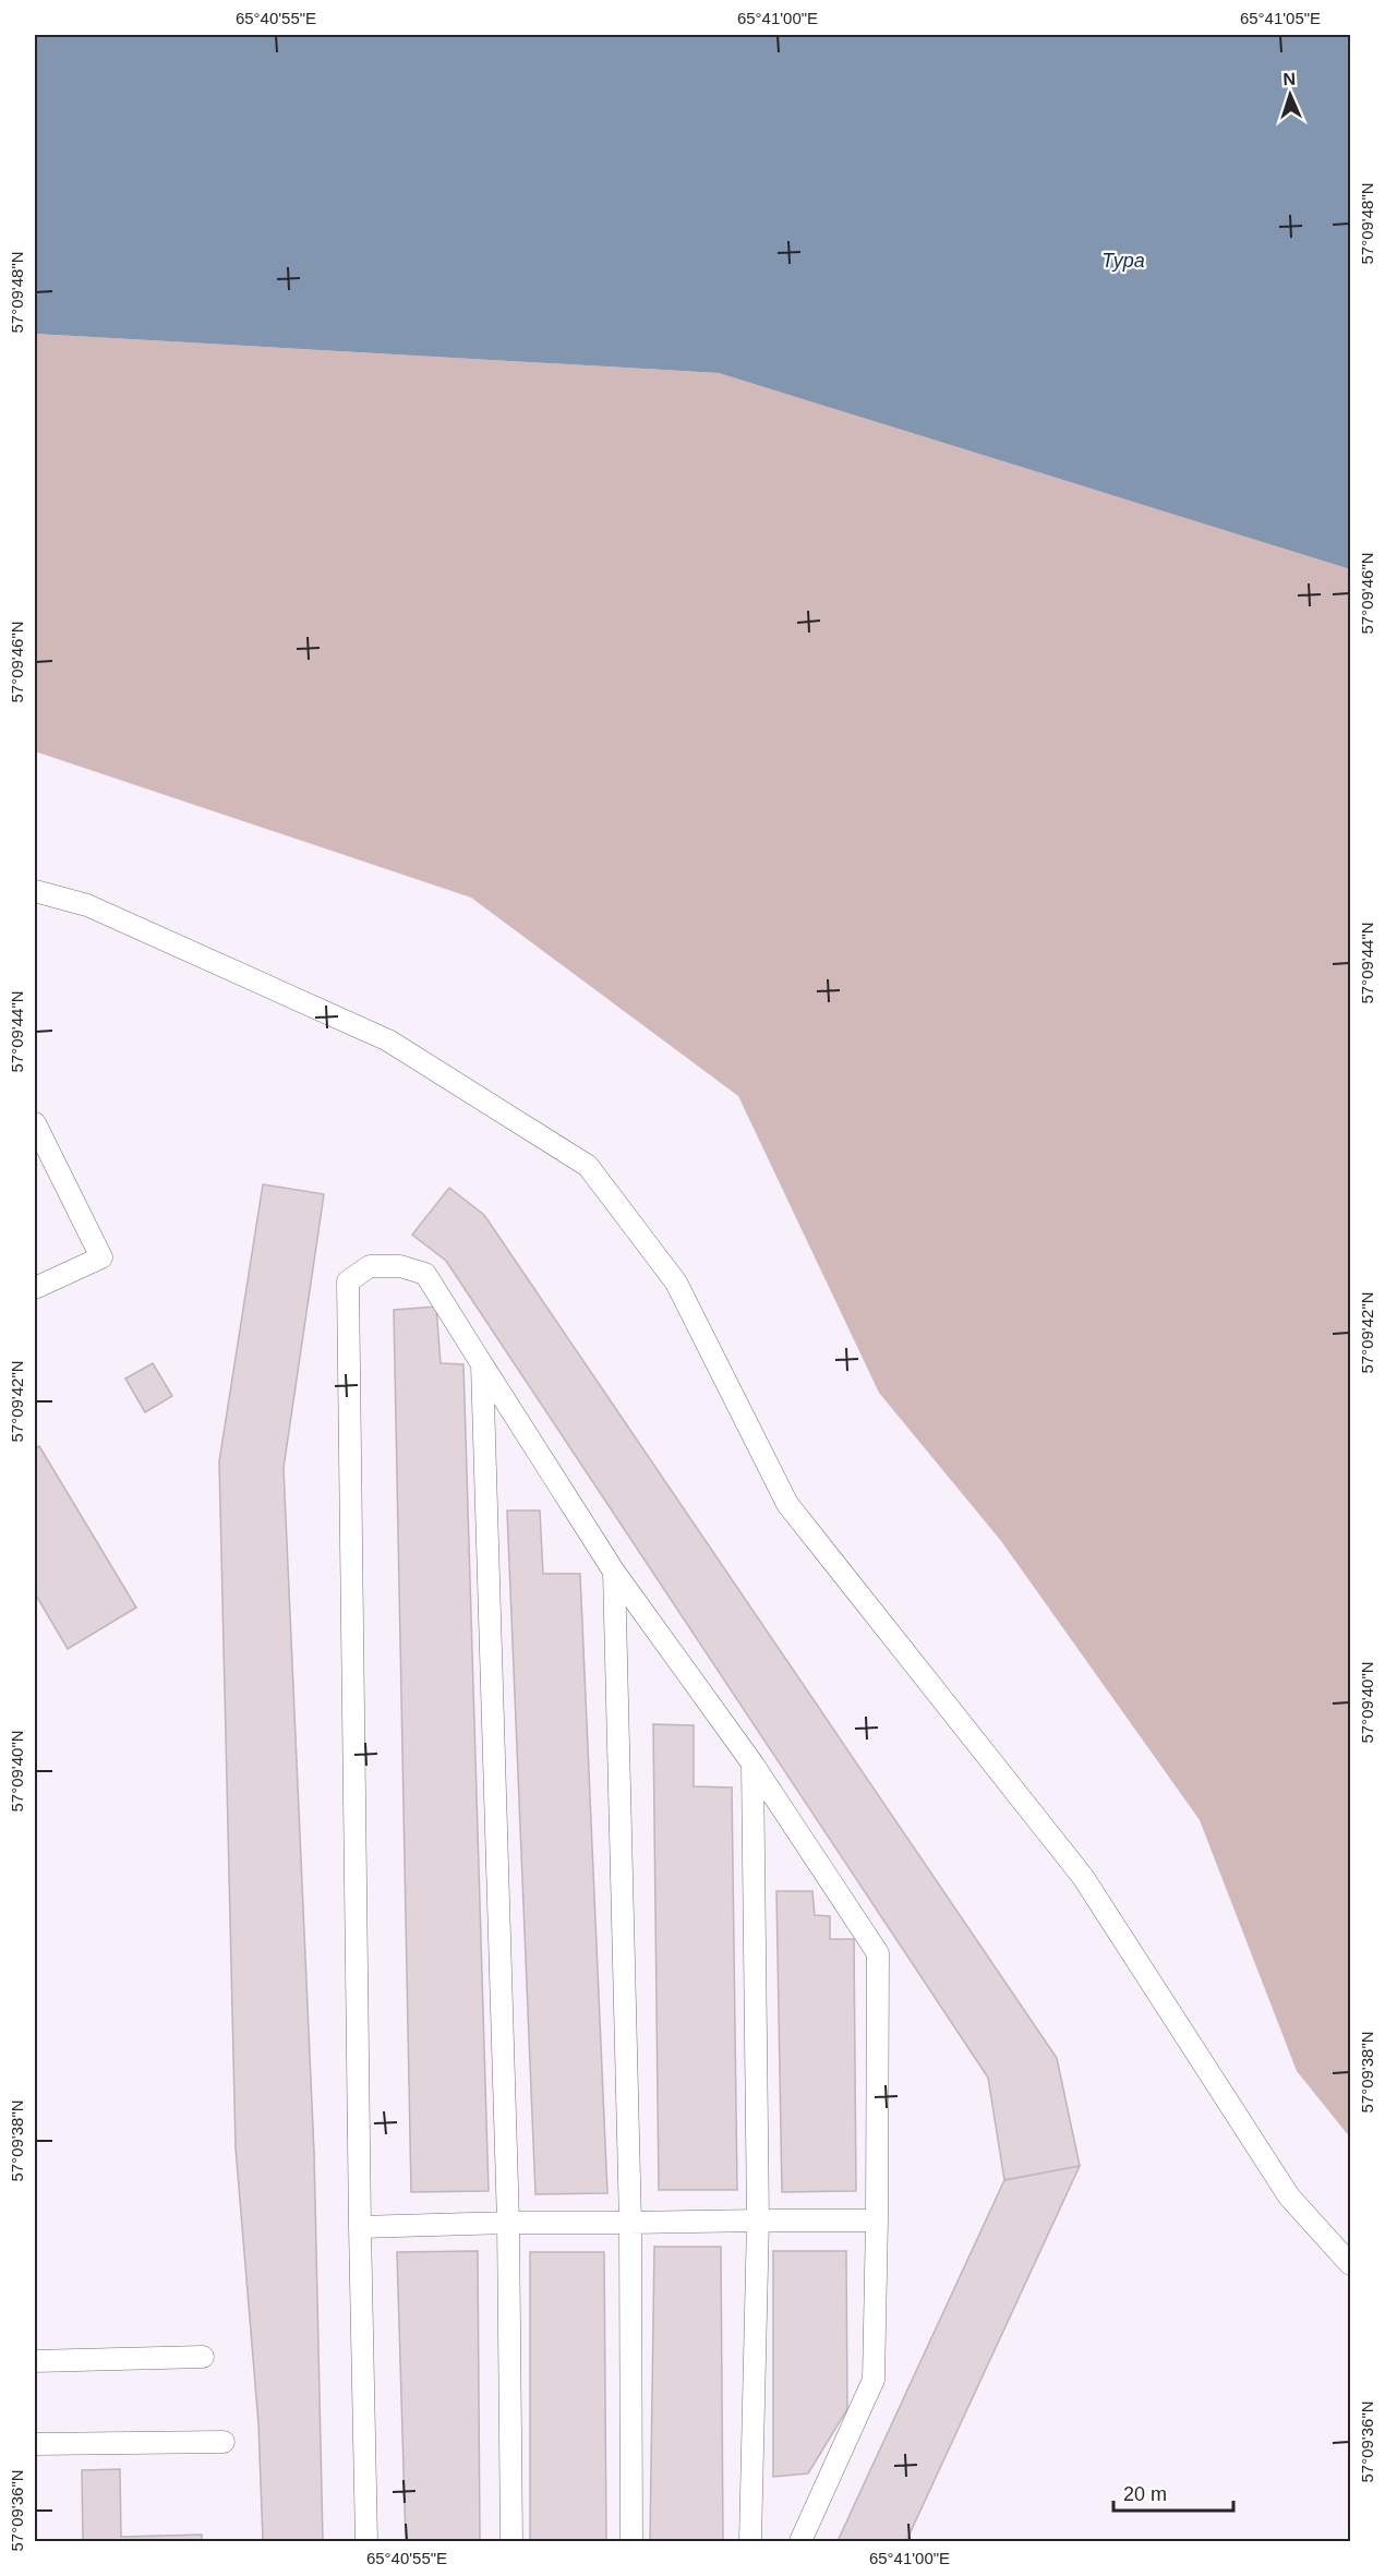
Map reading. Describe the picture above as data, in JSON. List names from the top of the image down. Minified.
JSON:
{"water":["Тура"],"scale_bar":"20 m","north":"top","coordinates":["65°40'55\"E","65°41'00\"E","65°41'05\"E","57°09'48\"N","57°09'46\"N","57°09'44\"N","57°09'42\"N","57°09'40\"N","57°09'38\"N","57°09'36\"N"]}
